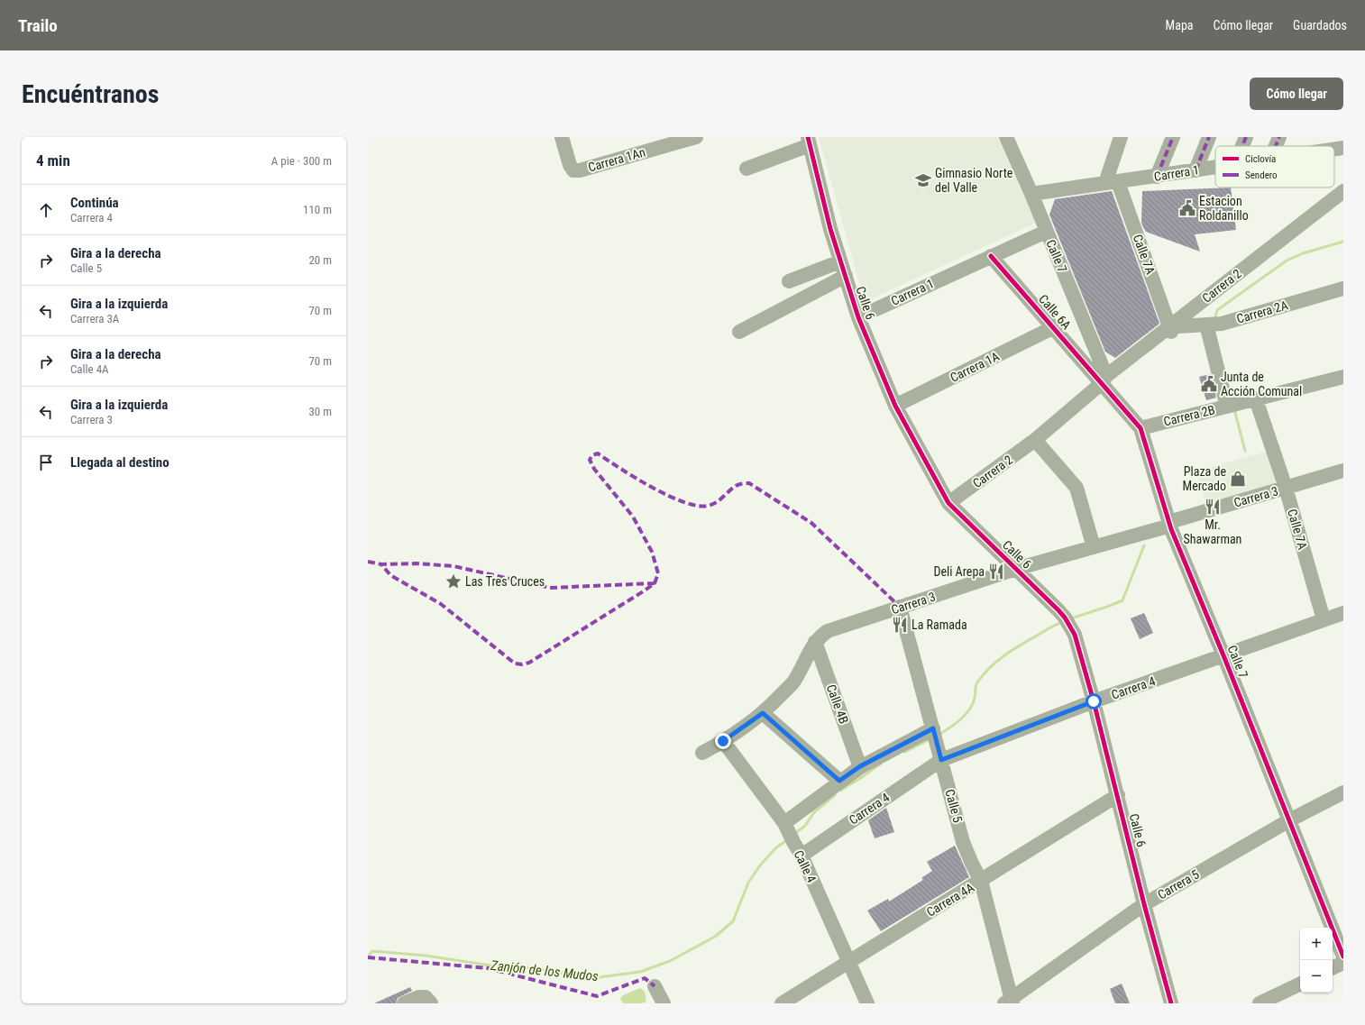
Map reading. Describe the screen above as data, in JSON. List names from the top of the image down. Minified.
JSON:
{"streets":{"street":["Carrera 1An","Carrera 1","Calle 7A","Calle 7","Carrera 2","Calle 6","Calle 6A","Carrera 2A","Carrera 1A","Carrera 2B","Carrera 3","Carrera 4","Calle 4B","Calle 5","Calle 4","Carrera 5","Carrera 4A"]},"crossings":[["Carrera 1","Calle 7A"],["Carrera 1","Calle 7"],["Carrera 1","Calle 6"],["Carrera 1","Calle 6A"],["Calle 7A","Carrera 2"],["Calle 7A","Carrera 2A"],["Calle 7A","Carrera 2B"],["Calle 7A","Carrera 3"],["Calle 7A","Carrera 4"],["Calle 7","Carrera 2"],["Calle 7","Calle 6A"],["Calle 7","Carrera 2B"],["Calle 7","Carrera 3"],["Calle 7","Carrera 4"],["Calle 7","Carrera 5"],["Carrera 2","Calle 6"],["Carrera 2","Calle 6A"],["Carrera 2","Carrera 2A"],["Calle 6","Carrera 1A"],["Calle 6","Carrera 3"],["Calle 6","Carrera 4"],["Calle 6","Carrera 5"],["Calle 6","Carrera 4A"],["Calle 6A","Carrera 1A"],["Carrera 3","Calle 4B"],["Carrera 3","Calle 5"],["Carrera 3","Calle 4"],["Carrera 4","Calle 5"],["Carrera 4","Calle 4"],["Calle 5","Carrera 5"],["Calle 5","Carrera 4A"],["Calle 4","Carrera 4A"]],"water":["Zanjón de los Mudos"],"places":{"school or university":["Gimnasio Norte del Valle"],"public building":["Estacion Roldanillo","Junta de Acción Comunal"],"shop":["Plaza de Mercado"],"restaurant":["Mr. Shawarman","Deli Arepa","La Ramada"],"place":["Las Tres Cruces"]},"legend":["Ciclovía","Sendero"],"page":{"header":"Trailo","nav":["Mapa","Cómo llegar","Guardados"],"buttons":"Cómo llegar","title":"Encuéntranos","heading":["4 min","A pie · 300 m"],"list":[["Continúa","Carrera 4","110 m"],["Gira a la derecha","Calle 5","20 m"],["Gira a la izquierda","Carrera 3A","70 m"],["Gira a la derecha","Calle 4A","70 m"],["Gira a la izquierda","Carrera 3","30 m"],"Llegada al destino"],"map_buttons":["+","−"]}}
